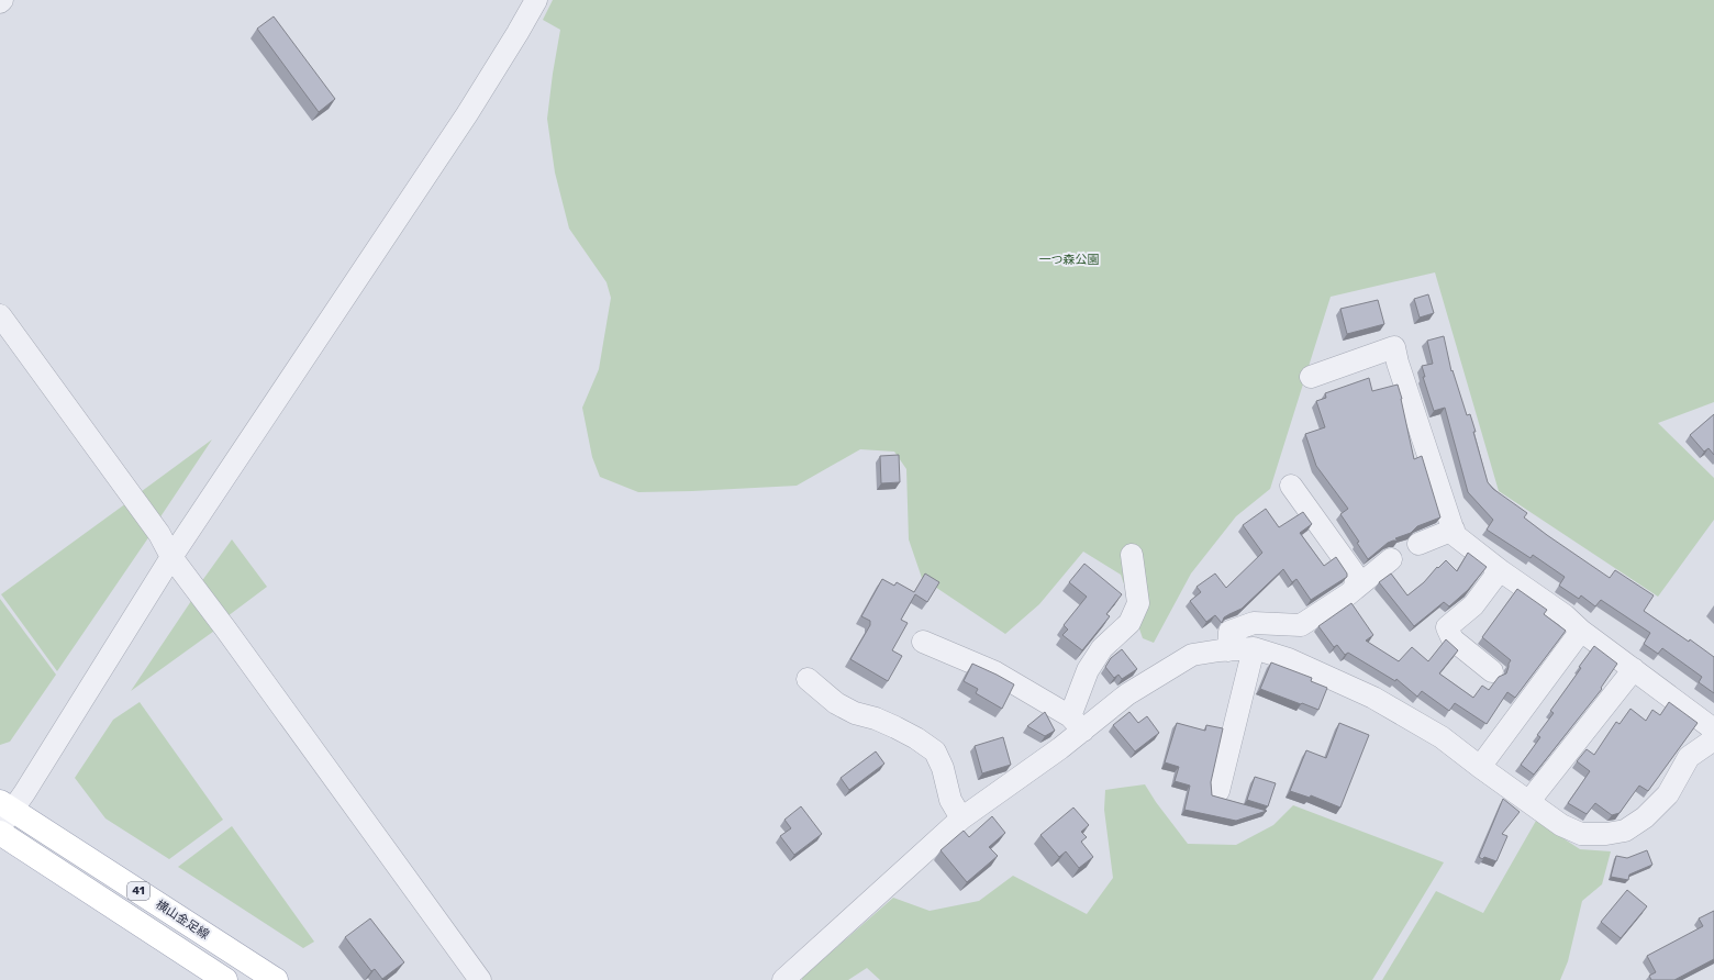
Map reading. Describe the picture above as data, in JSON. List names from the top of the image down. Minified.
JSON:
{"streets":{"main road":["41","横山金足線"]},"parks":["一つ森公園"]}
